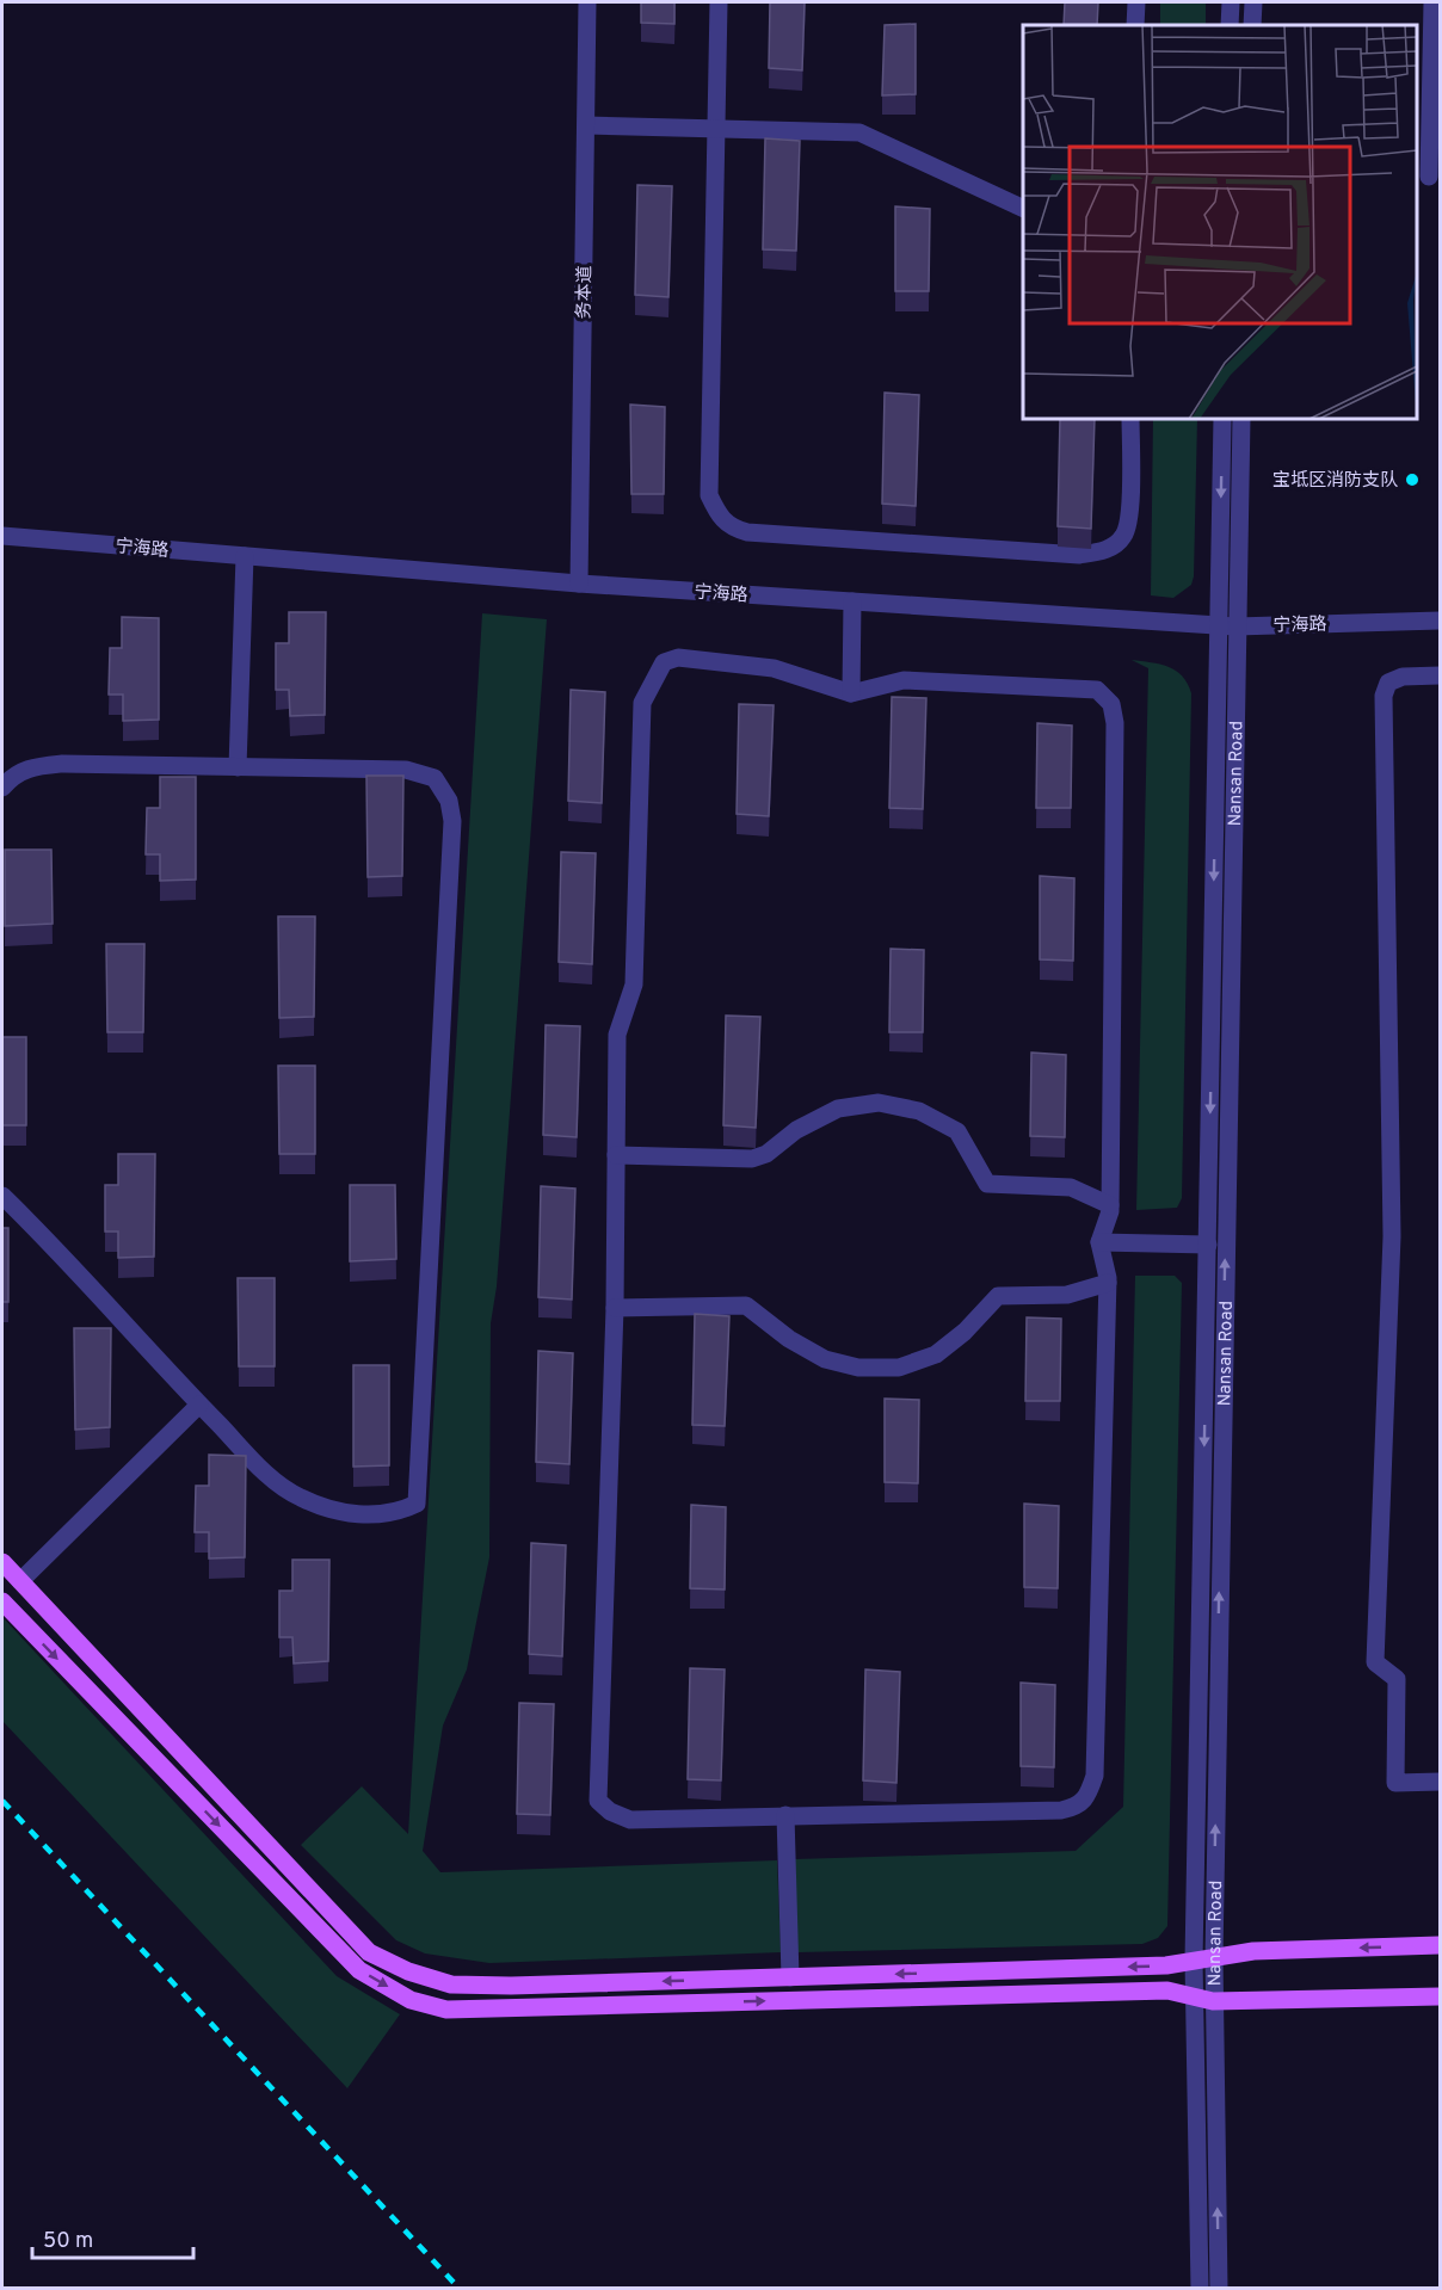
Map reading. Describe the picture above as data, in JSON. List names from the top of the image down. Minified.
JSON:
{"streets":{"street":["务本道","宁海路","Nansan Road"]},"crossings":[["务本道","宁海路"],["宁海路","Nansan Road"]],"places":["宝坻区消防支队"],"scale_bar":"50 m"}
